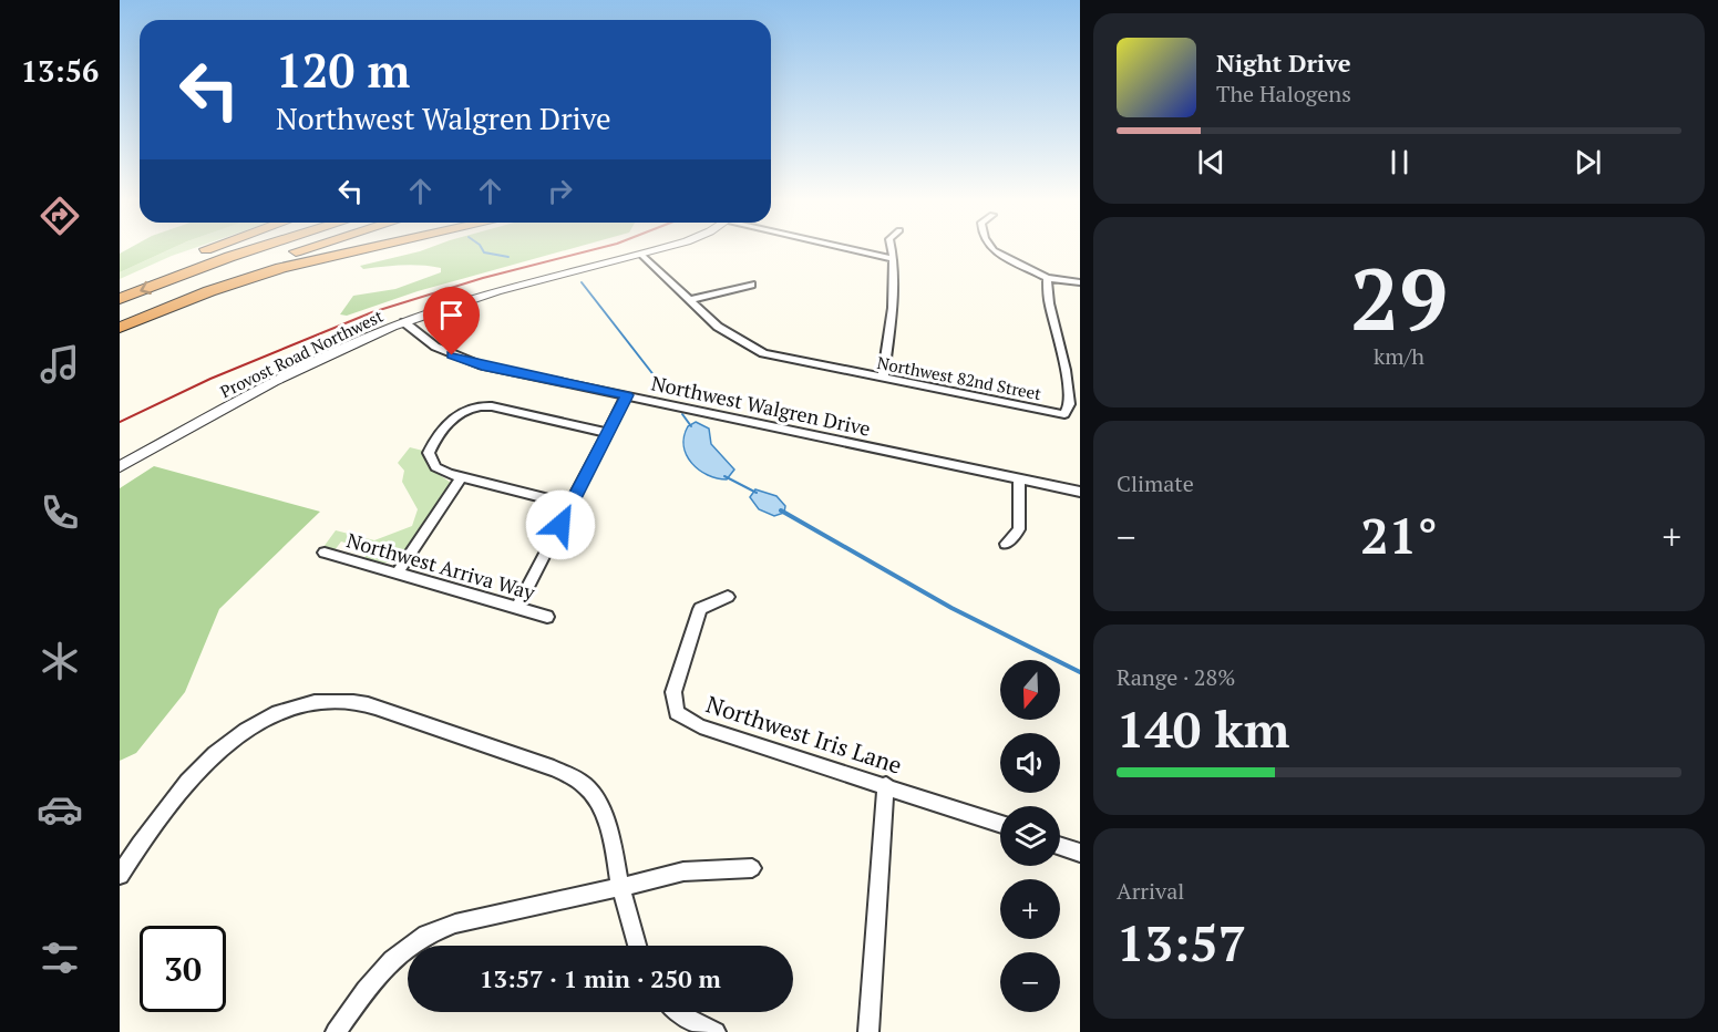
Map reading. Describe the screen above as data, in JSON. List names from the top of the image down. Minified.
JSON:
{"streets":{"street":["Provost Road Northwest","Northwest 82nd Street","Northwest Walgren Drive","Northwest Arriva Way","Northwest Iris Lane"]},"crossings":[["Provost Road Northwest","Northwest 82nd Street"],["Provost Road Northwest","Northwest Walgren Drive"]],"north":"bottom","page":{"tabs":"13:56","turn":["120 m","Northwest Walgren Drive"],"song":["Night Drive","The Halogens"],"tile":[["29","km/h"],"Climate",["Range · 28%","140 km"],["Arrival","13:57"]],"heat":["−","21°","+"],"map_buttons":["+","−"],"limit":"30","trip":"13:57 · 1 min · 250 m"}}
